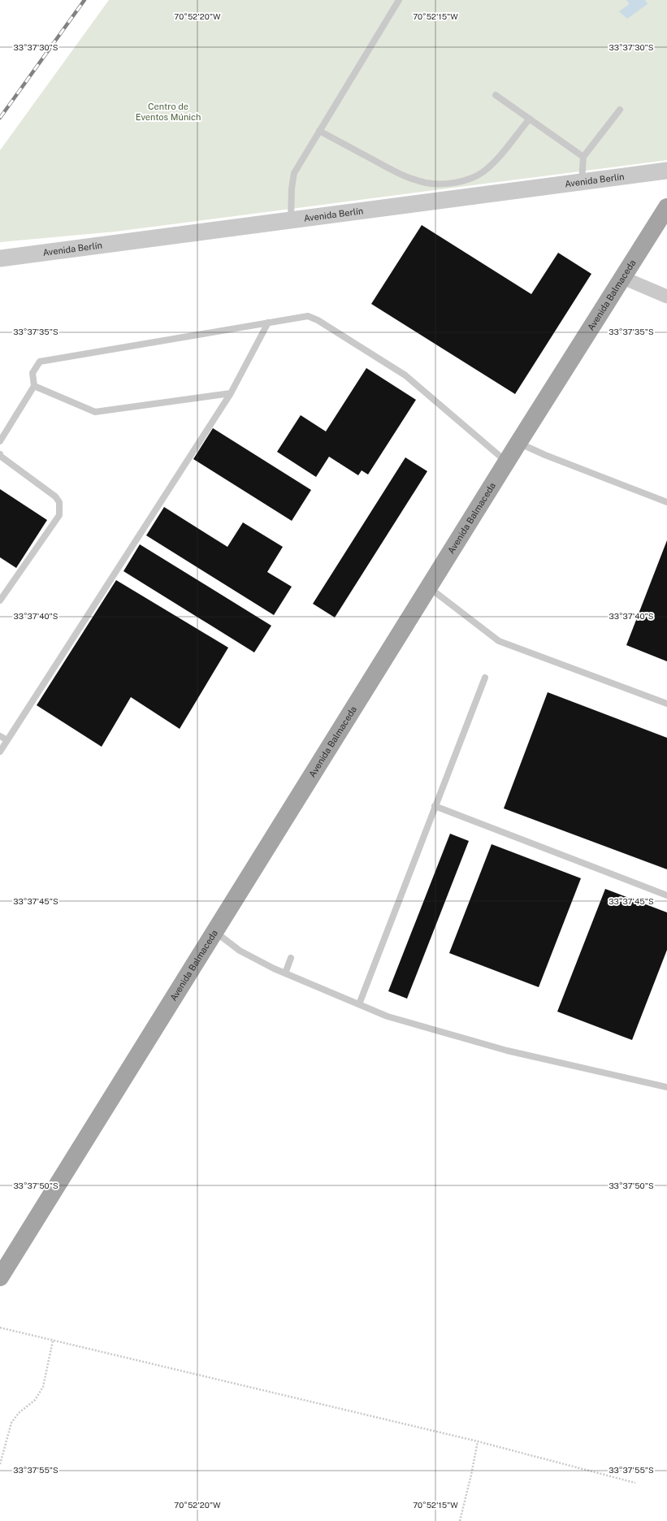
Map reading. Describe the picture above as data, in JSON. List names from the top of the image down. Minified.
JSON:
{"streets":{"main road":["Avenida Balmaceda"],"street":["Avenida Berlín"]},"parks":["Centro de Eventos Múnich"],"coordinates":["70°52'20\"W","70°52'15\"W","33°37'30\"S","33°37'35\"S","33°37'40\"S","33°37'45\"S","33°37'50\"S","33°37'55\"S"]}
